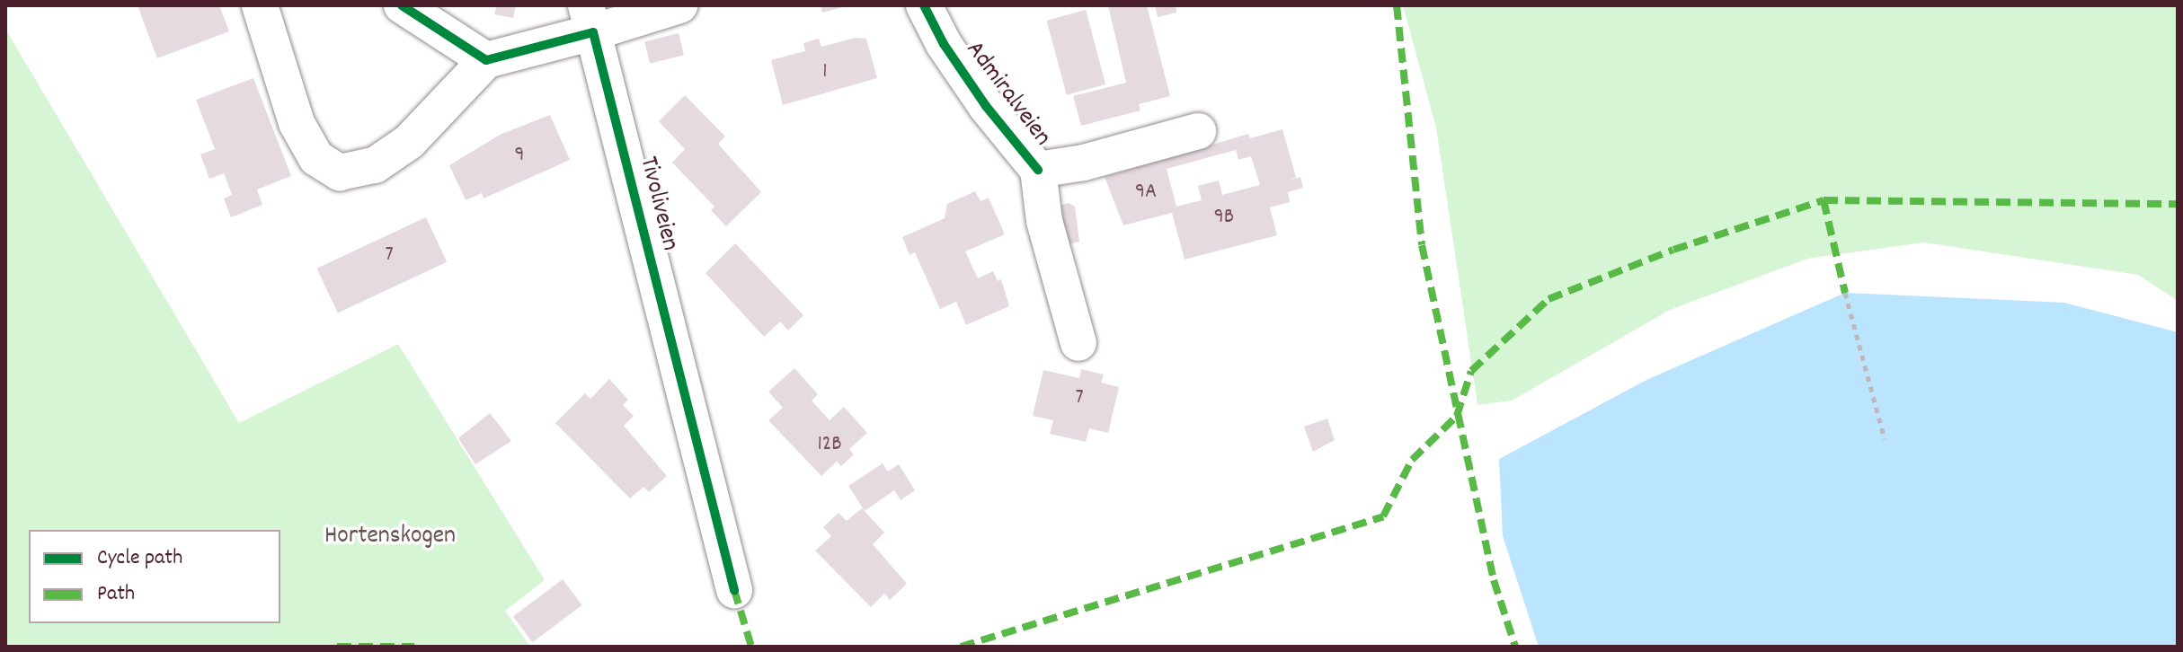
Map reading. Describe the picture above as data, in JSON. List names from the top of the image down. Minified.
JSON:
{"streets":{"street":["Admiralveien","Tivoliveien"]},"parks":["Hortenskogen"],"house_numbers":["1","9","9A","9B","7","7","12B"],"legend":["Cycle path","Path"]}
